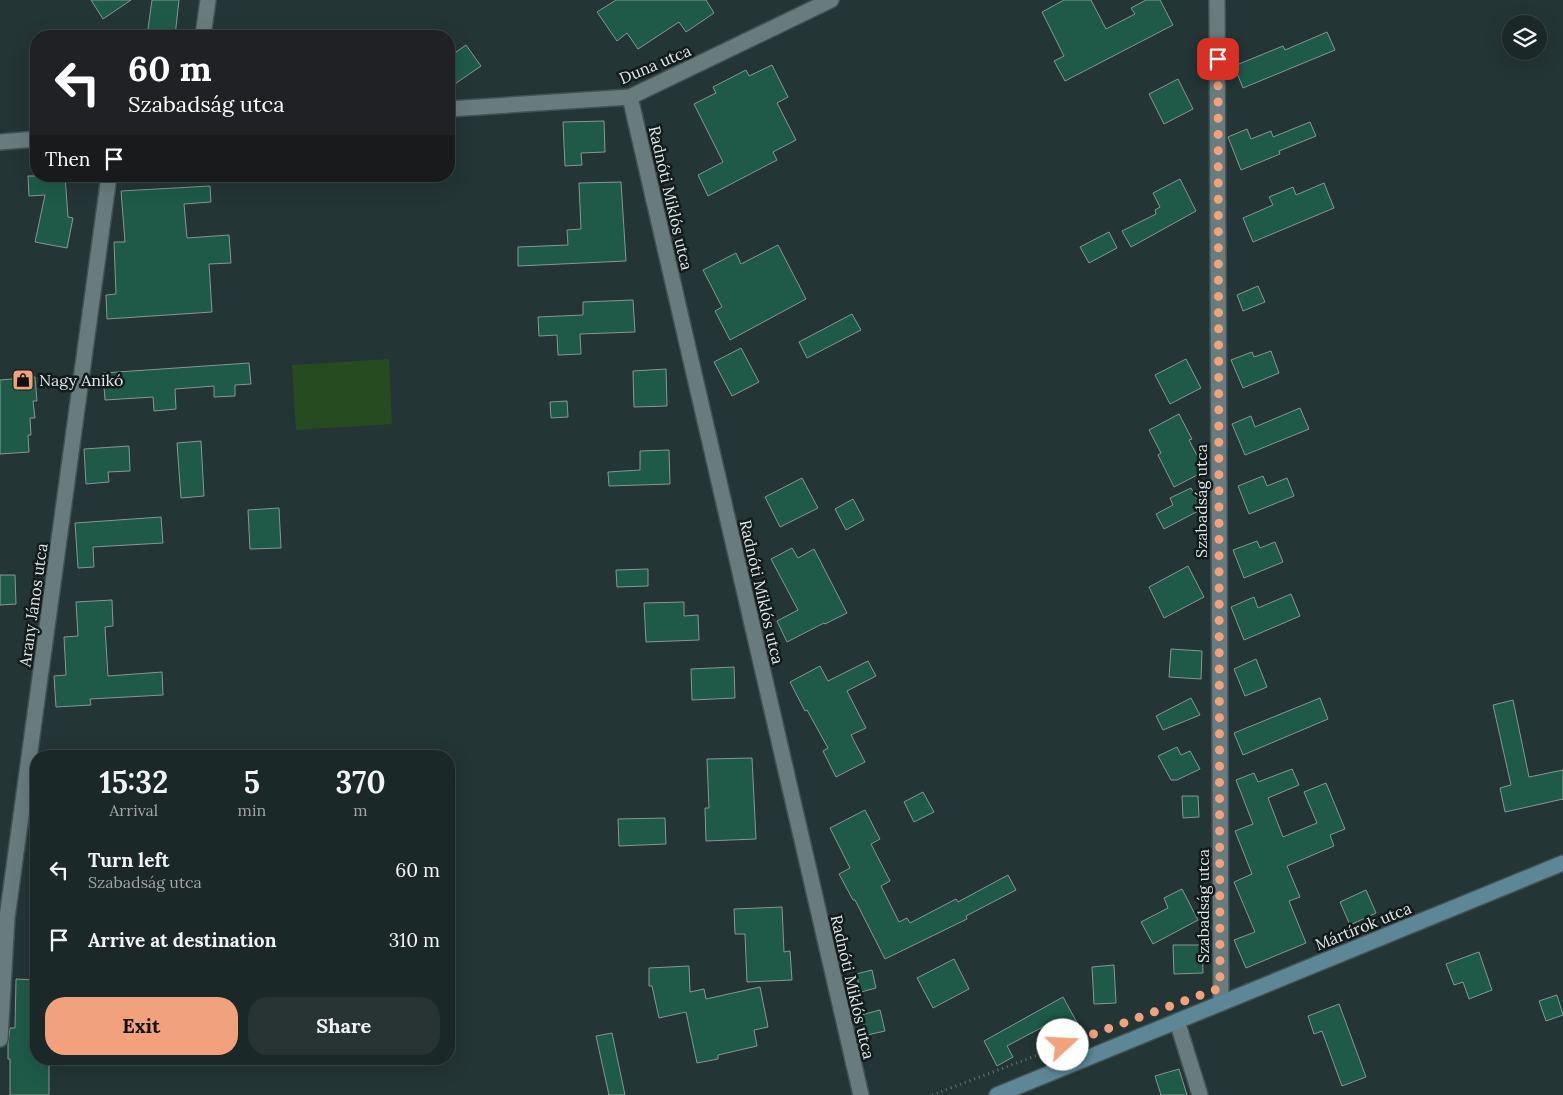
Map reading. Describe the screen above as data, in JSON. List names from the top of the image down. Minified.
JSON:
{"streets":{"main road":["Mártírok utca"],"street":["Duna utca","Radnóti Miklós utca","Szabadság utca","Arany János utca"]},"crossings":[["Duna utca","Radnóti Miklós utca"],["Szabadság utca","Mártírok utca"]],"places":{"shop":["Nagy Anikó"]},"page":{"turn":["60 m","Szabadság utca"],"then":"Then","eta":["15:32","Arrival","5","min","370","m"],"list":[{"name":"Turn left","note":"Szabadság utca","value":"60 m"},{"name":"Arrive at destination","value":"310 m"}],"buttons":["Exit","Share"]}}
